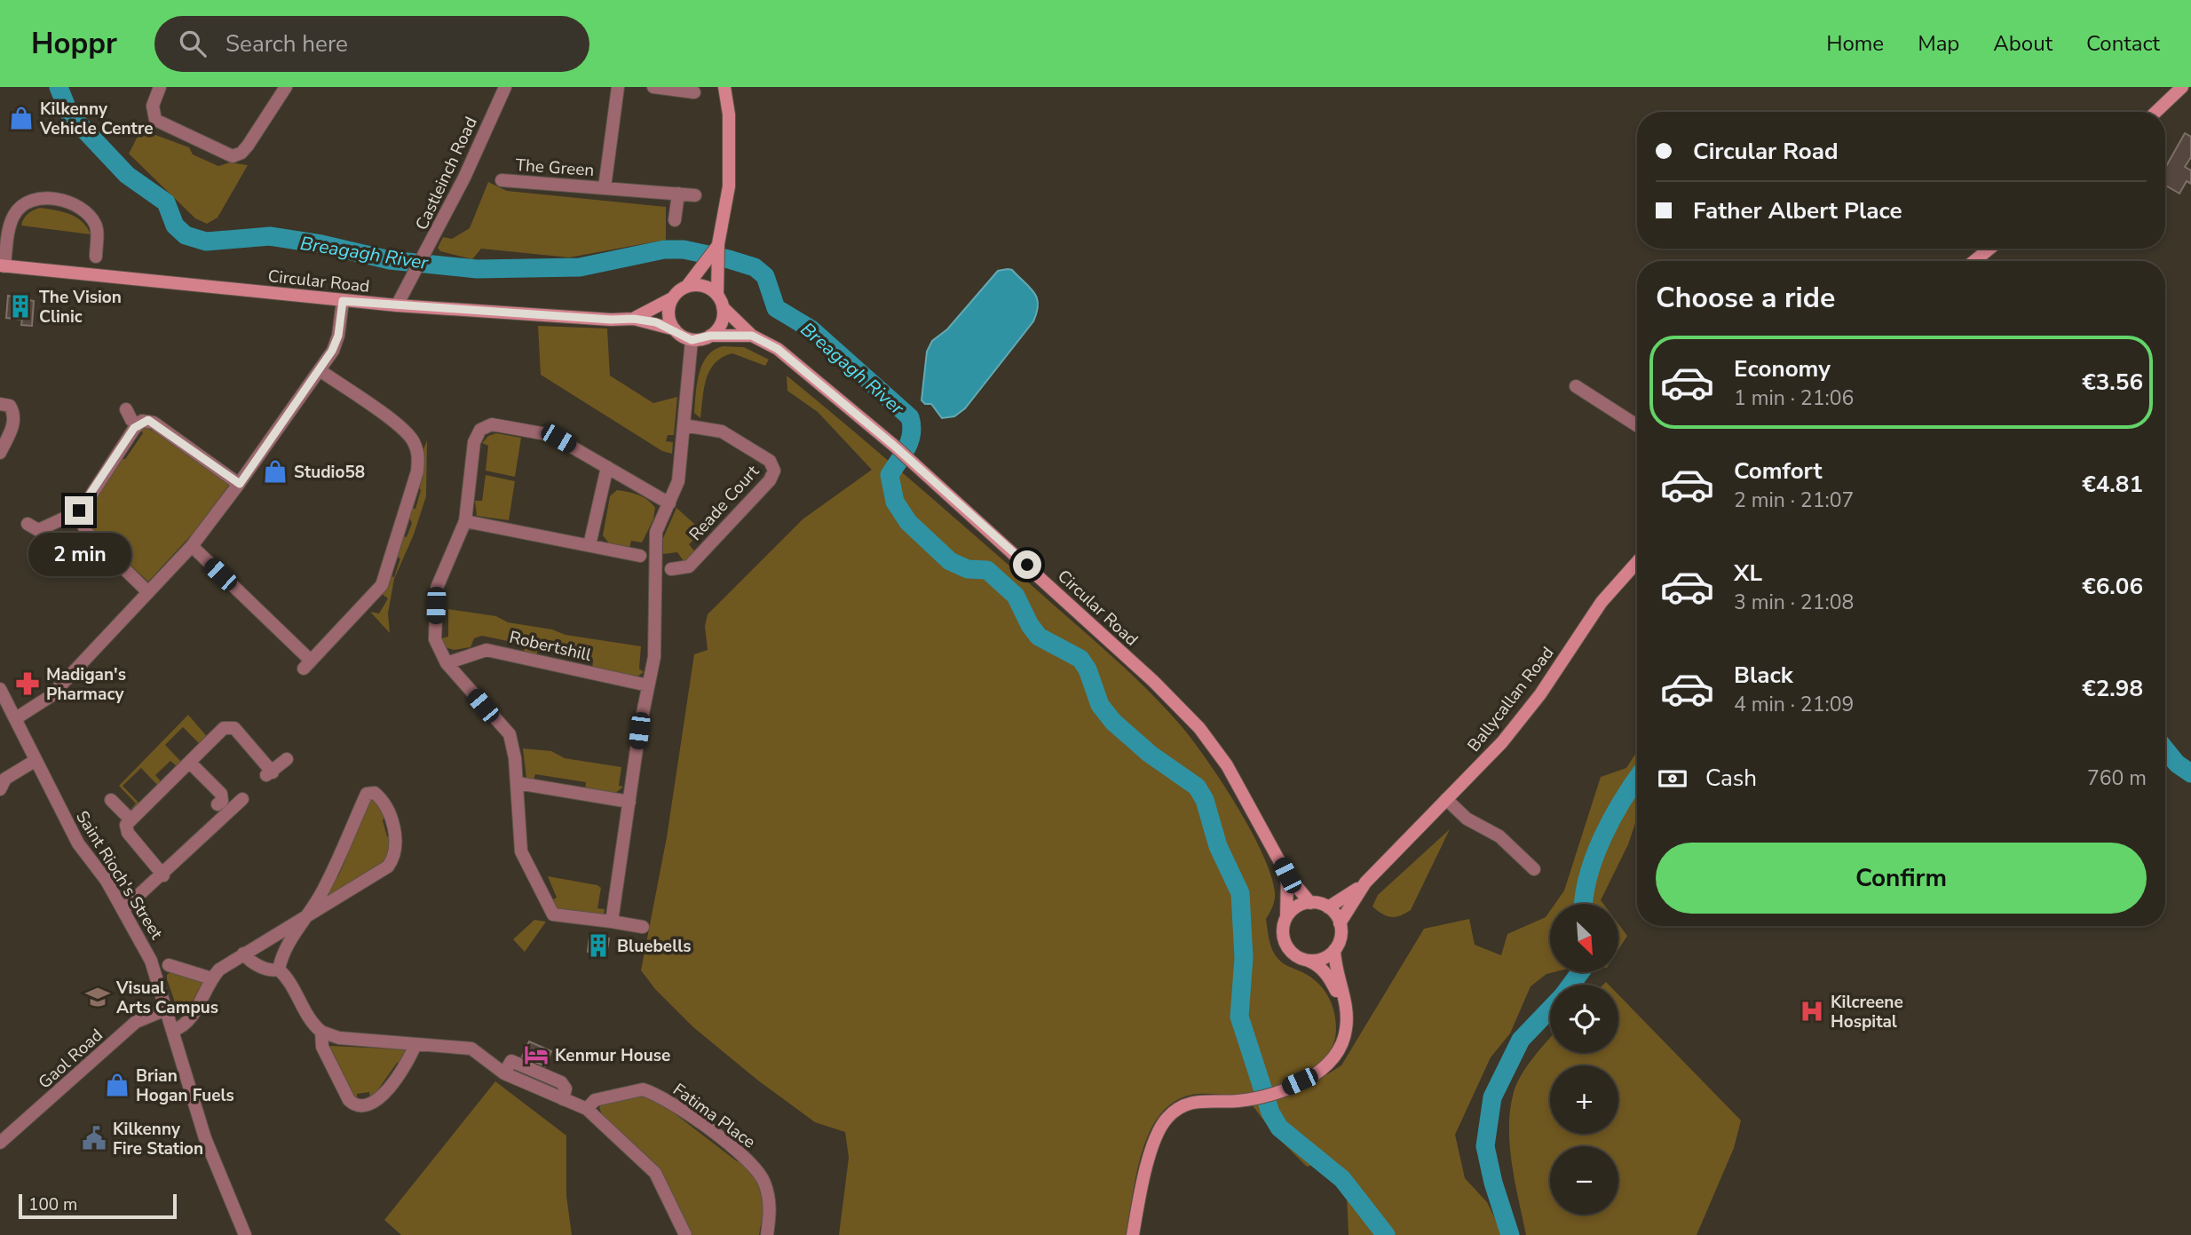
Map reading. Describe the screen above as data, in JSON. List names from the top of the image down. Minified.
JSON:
{"streets":{"main road":["Circular Road","Ballycallan Road"],"street":["The Green","Castleinch Road","Reade Court","Robertshill","Saint Rioch's Street","Gaol Road","Fatima Place"]},"crossings":[["Castleinch Road","Circular Road"],["Circular Road","Ballycallan Road"],["Saint Rioch's Street","Gaol Road"]],"water":["Breagagh River"],"places":{"shop":["Kilkenny Vehicle Centre","Studio58","Brian Hogan Fuels"],"building":["The Vision Clinic","Bluebells"],"pharmacy":["Madigan's Pharmacy"],"school or university":["Visual Arts Campus"],"hospital":["Kilcreene Hospital"],"hotel":["Kenmur House"],"public building":["Kilkenny Fire Station"]},"scale_bar":"100 m","north":"bottom right","page":{"header":"Hoppr","search":"Search here","nav":["Home","Map","About","Contact"],"banner":["Circular Road","Father Albert Place"],"heading":"Choose a ride","list":[{"name":"Economy","note":"1 min · 21:06","value":"€3.56"},{"name":"Comfort","note":"2 min · 21:07","value":"€4.81"},{"name":"XL","note":"3 min · 21:08","value":"€6.06"},{"name":"Black","note":"4 min · 21:09","value":"€2.98"}],"bubble":"2 min","pay":["Cash","760 m"],"buttons":"Confirm","map_buttons":["+","−"],"scale":"100 m"}}
